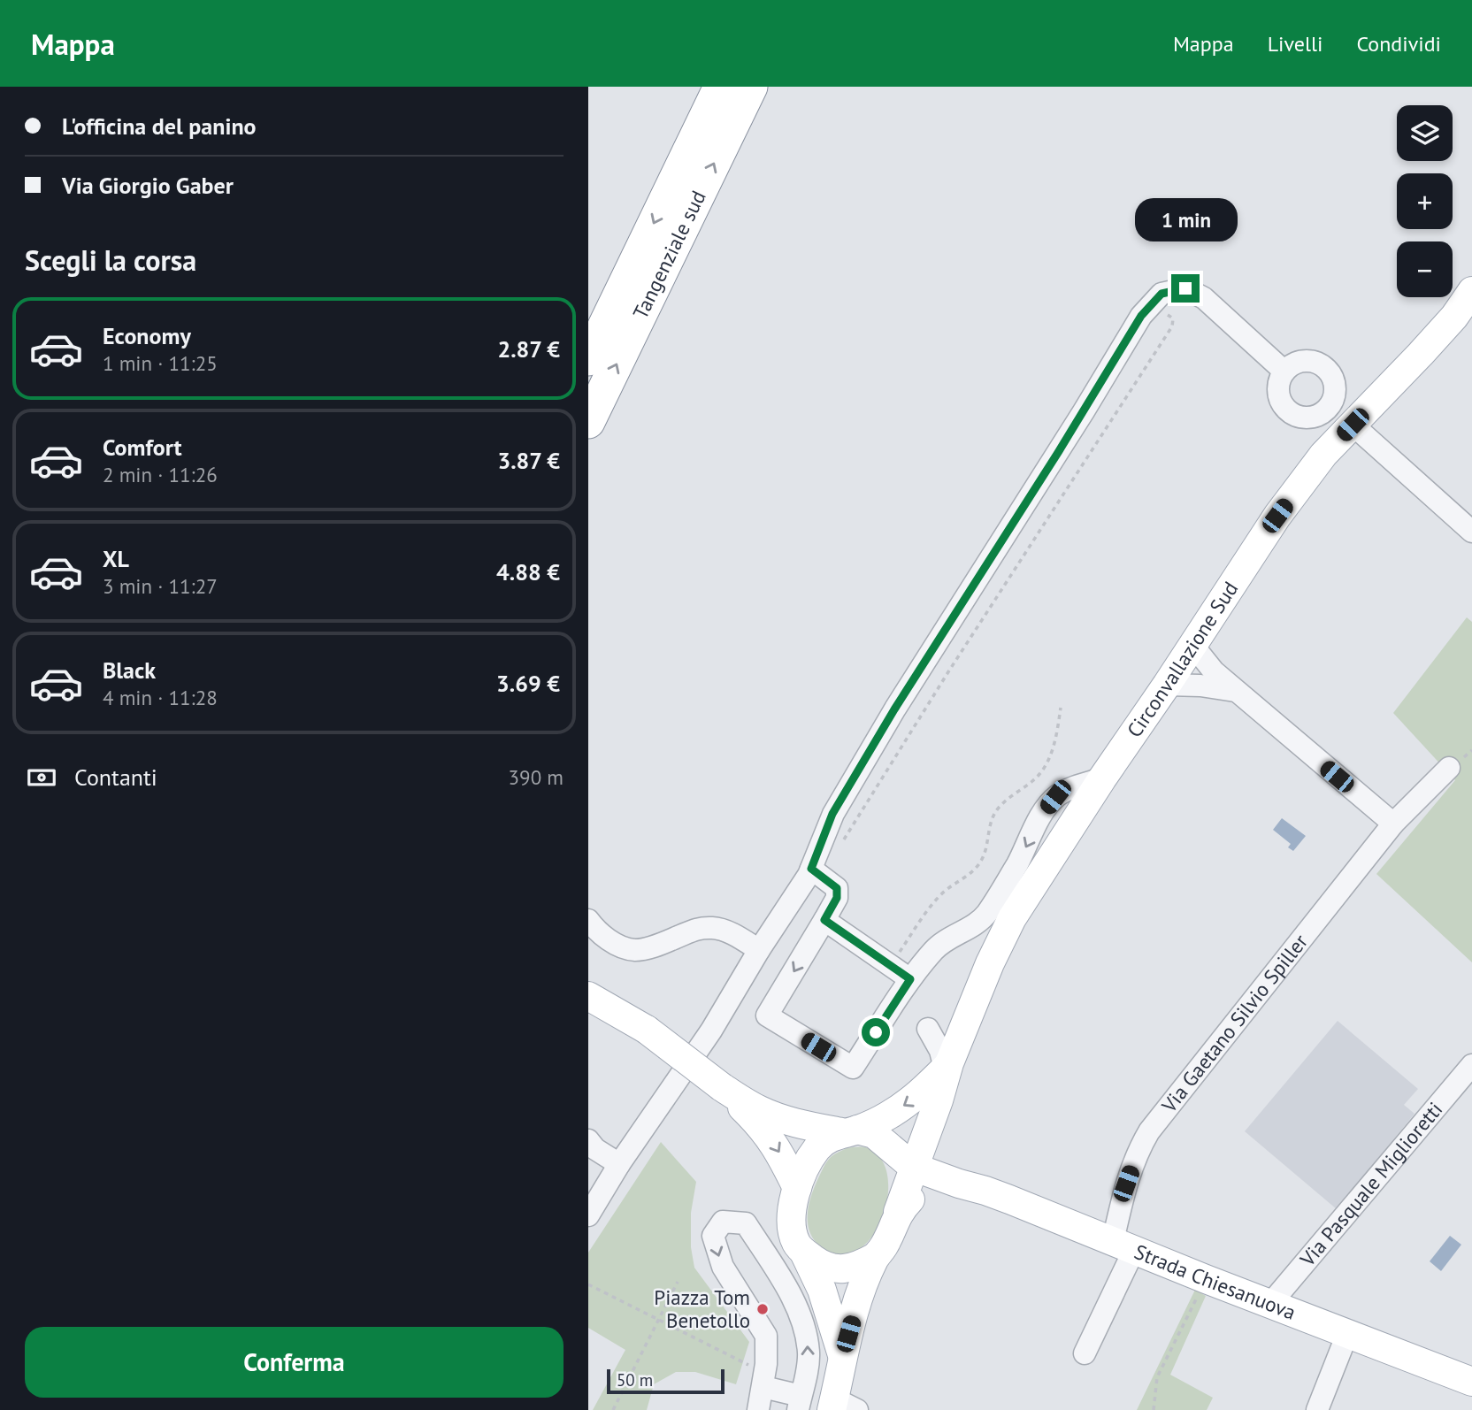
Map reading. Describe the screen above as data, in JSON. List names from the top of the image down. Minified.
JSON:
{"streets":{"highway":["Tangenziale sud"],"main road":["Circonvallazione Sud","Strada Chiesanuova"],"street":["Via Gaetano Silvio Spiller","Via Pasquale Miglioretti"]},"crossings":[["Circonvallazione Sud","Strada Chiesanuova"],["Via Gaetano Silvio Spiller","Strada Chiesanuova"],["Via Pasquale Miglioretti","Strada Chiesanuova"]],"places":["Piazza Tom Benetollo"],"scale_bar":"50 m","page":{"header":"Mappa","nav":["Mappa","Livelli","Condividi"],"banner":["L'officina del panino","Via Giorgio Gaber"],"map_buttons":["+","−"],"bubble":"1 min","heading":"Scegli la corsa","list":[{"name":"Economy","note":"1 min · 11:25","value":"2.87 €"},{"name":"Comfort","note":"2 min · 11:26","value":"3.87 €"},{"name":"XL","note":"3 min · 11:27","value":"4.88 €"},{"name":"Black","note":"4 min · 11:28","value":"3.69 €"}],"pay":["Contanti","390 m"],"buttons":"Conferma","scale":"50 m"}}
